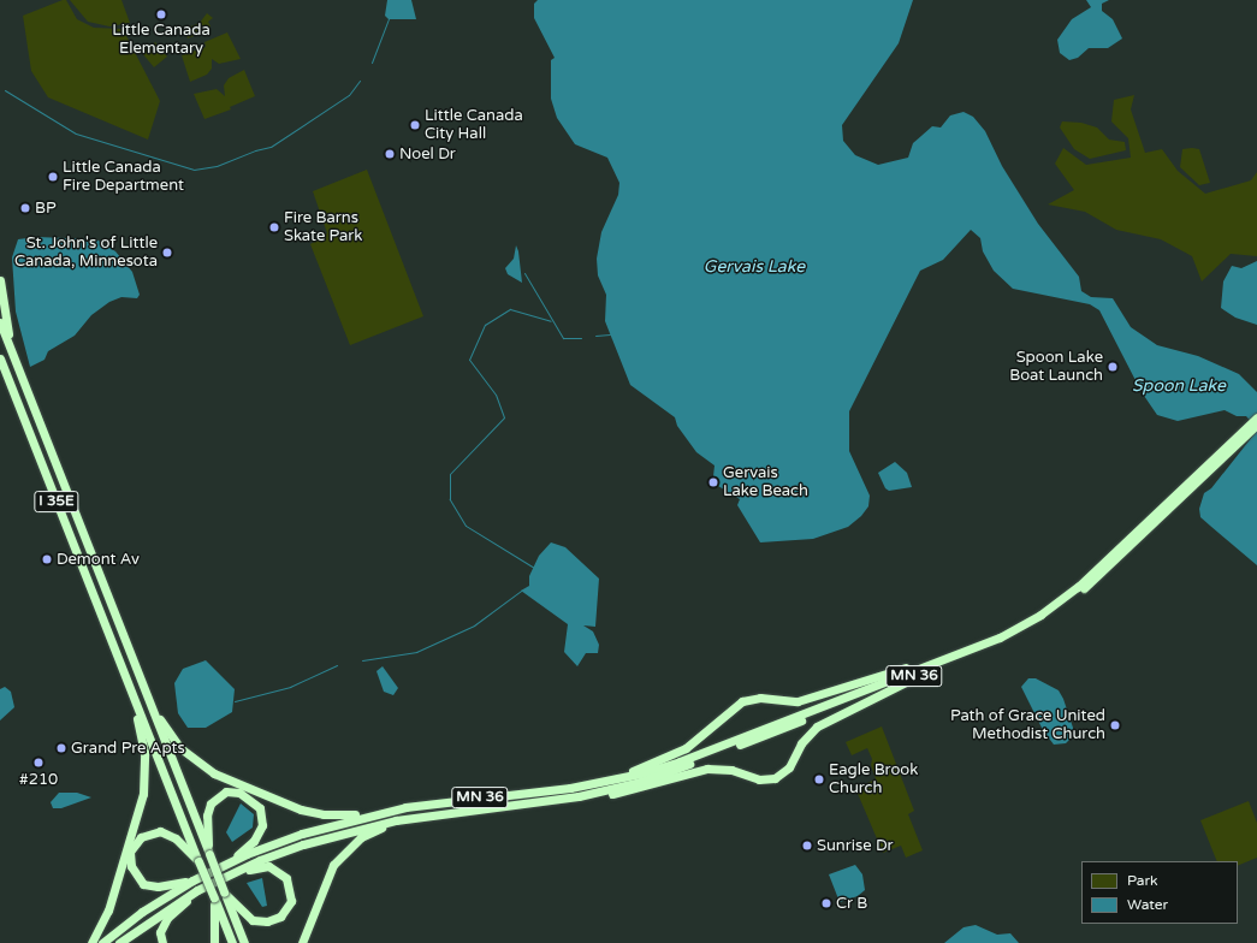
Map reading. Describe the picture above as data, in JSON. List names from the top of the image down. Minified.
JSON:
{"streets":{"highway":["I 35E","MN 36"]},"water":["Gervais Lake","Spoon Lake"],"places":["Little Canada Elementary","Little Canada City Hall","Noel Dr","Little Canada Fire Department","BP","Fire Barns Skate Park","St. John's of Little Canada, Minnesota","Spoon Lake Boat Launch","Gervais Lake Beach","Demont Av","Path of Grace United Methodist Church","Grand Pre Apts","#210","Eagle Brook Church","Sunrise Dr","Cr B"],"legend":["Park","Water"]}
